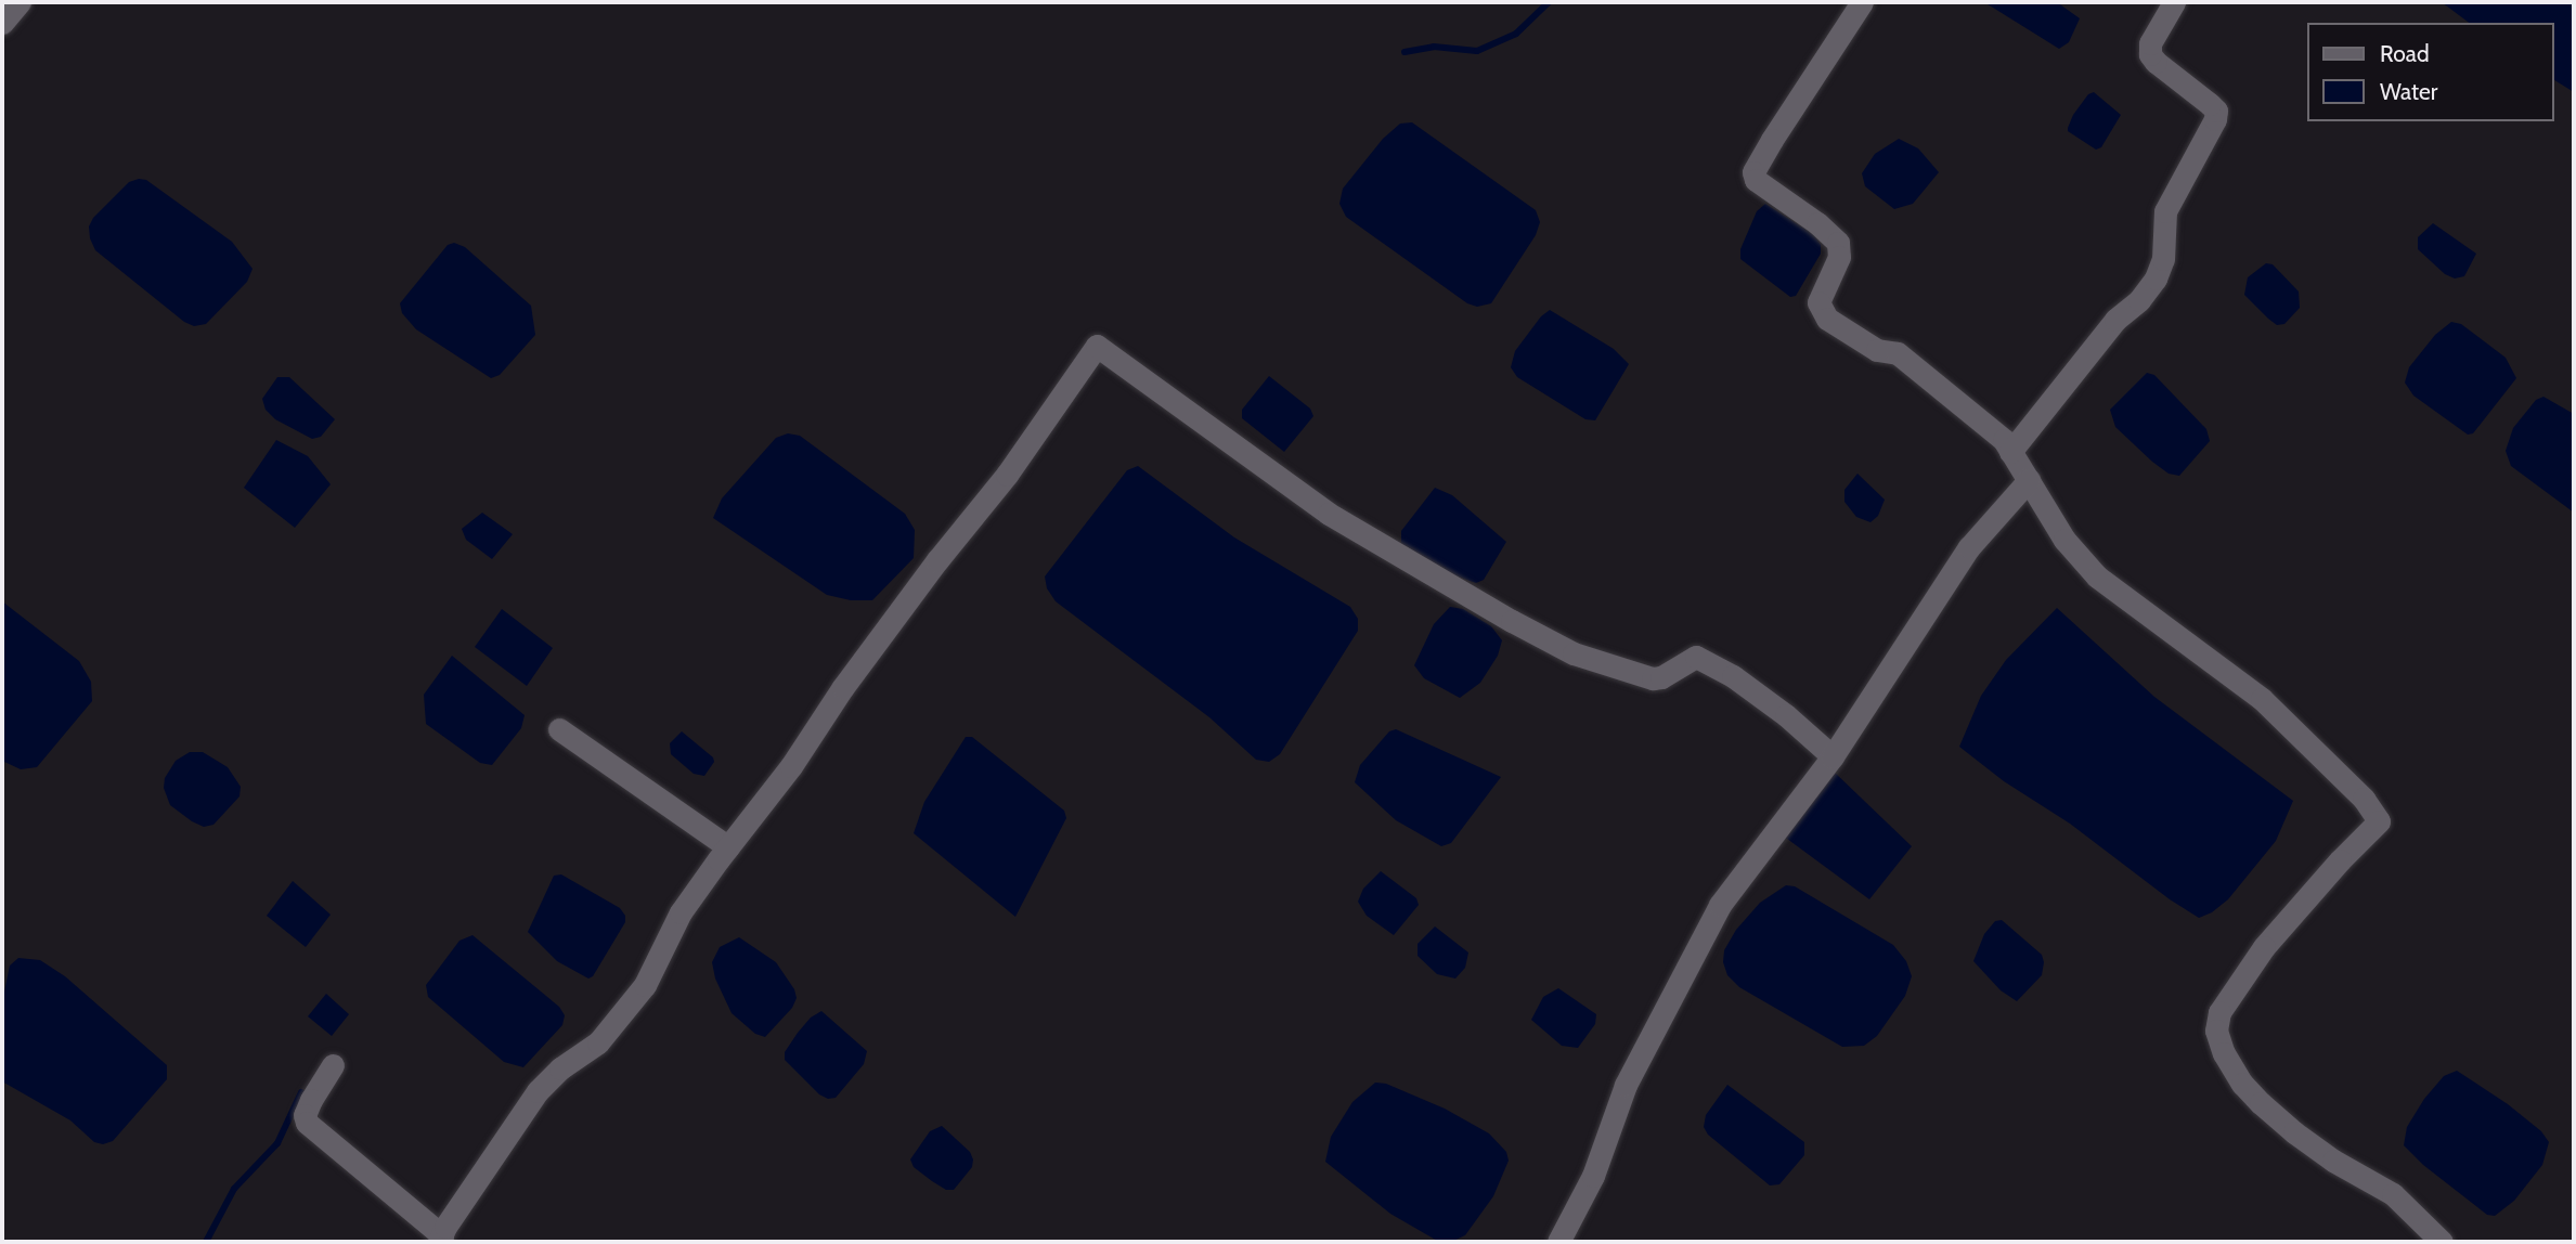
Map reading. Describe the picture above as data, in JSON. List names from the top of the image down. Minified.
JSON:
{"legend":["Road","Water"]}
